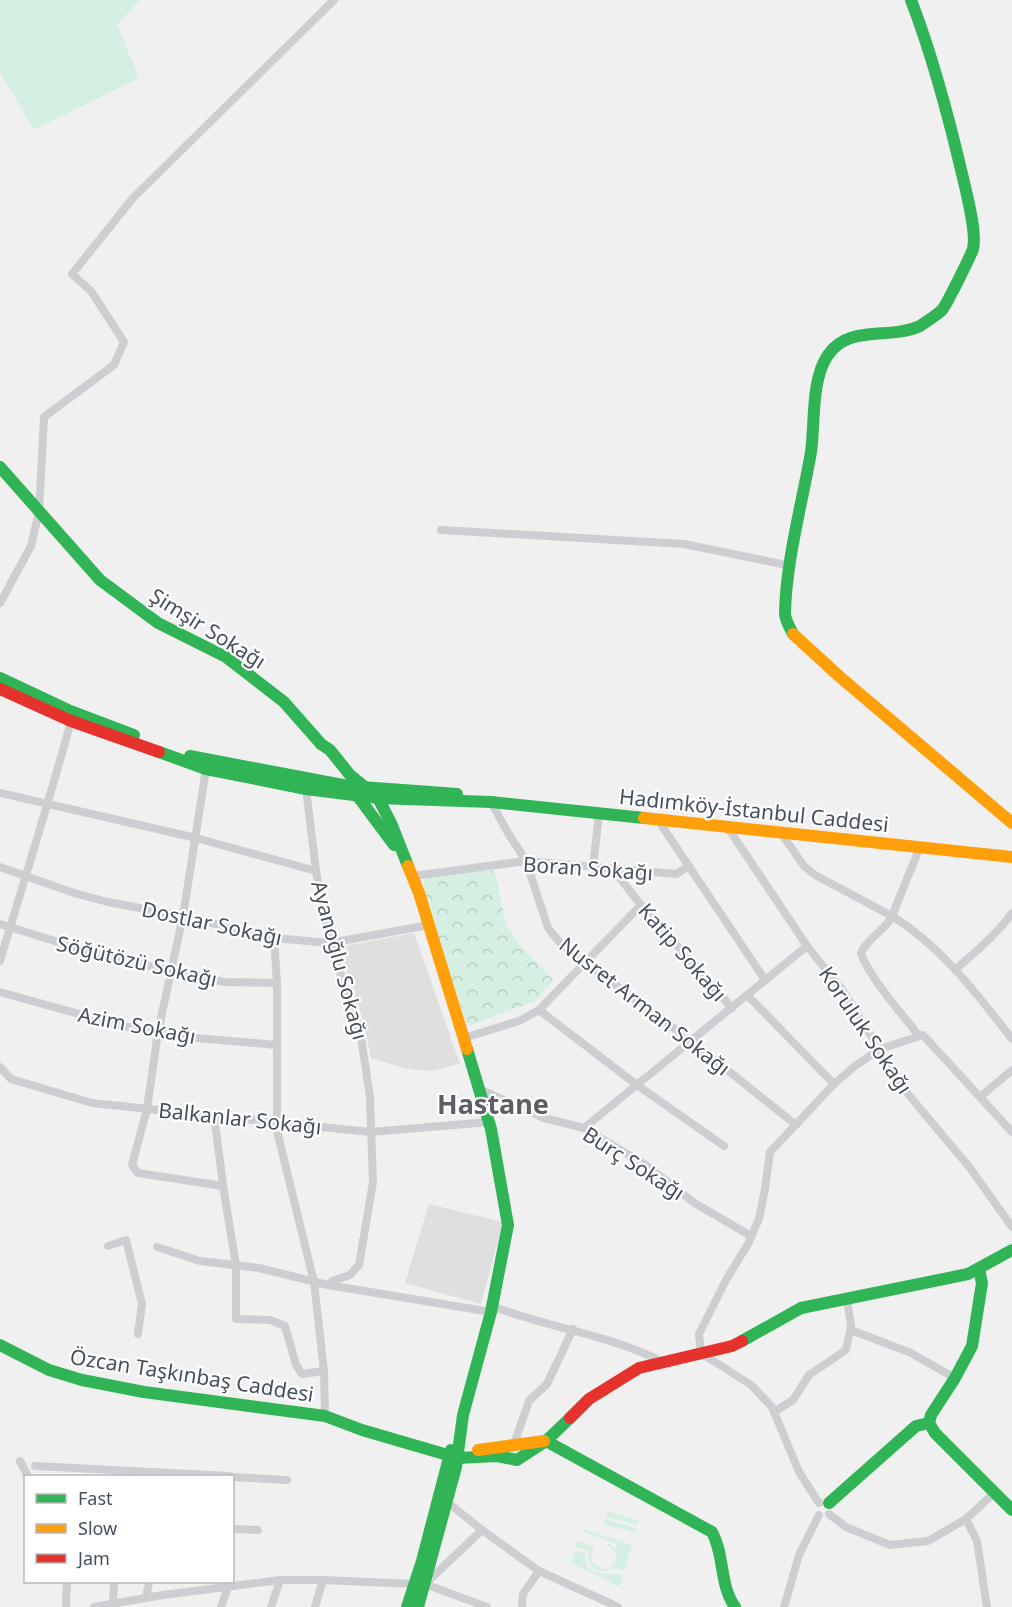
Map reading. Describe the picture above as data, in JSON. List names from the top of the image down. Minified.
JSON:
{"streets":{"main road":["Şimşir Sokağı","Hadımköy-İstanbul Caddesi","Özcan Taşkınbaş Caddesi"],"street":["Boran Sokağı","Dostlar Sokağı","Katip Sokağı","Ayanoğlu Sokağı","Söğütözü Sokağı","Nusret Arman Sokağı","Azim Sokağı","Koruluk Sokağı","Balkanlar Sokağı","Burç Sokağı"]},"crossings":[["Hadımköy-İstanbul Caddesi","Ayanoğlu Sokağı"],["Hadımköy-İstanbul Caddesi","Nusret Arman Sokağı"],["Hadımköy-İstanbul Caddesi","Koruluk Sokağı"],["Boran Sokağı","Katip Sokağı"],["Boran Sokağı","Nusret Arman Sokağı"],["Dostlar Sokağı","Ayanoğlu Sokağı"],["Ayanoğlu Sokağı","Balkanlar Sokağı"]],"districts":["Hastane"],"legend":["Fast","Slow","Jam"]}
